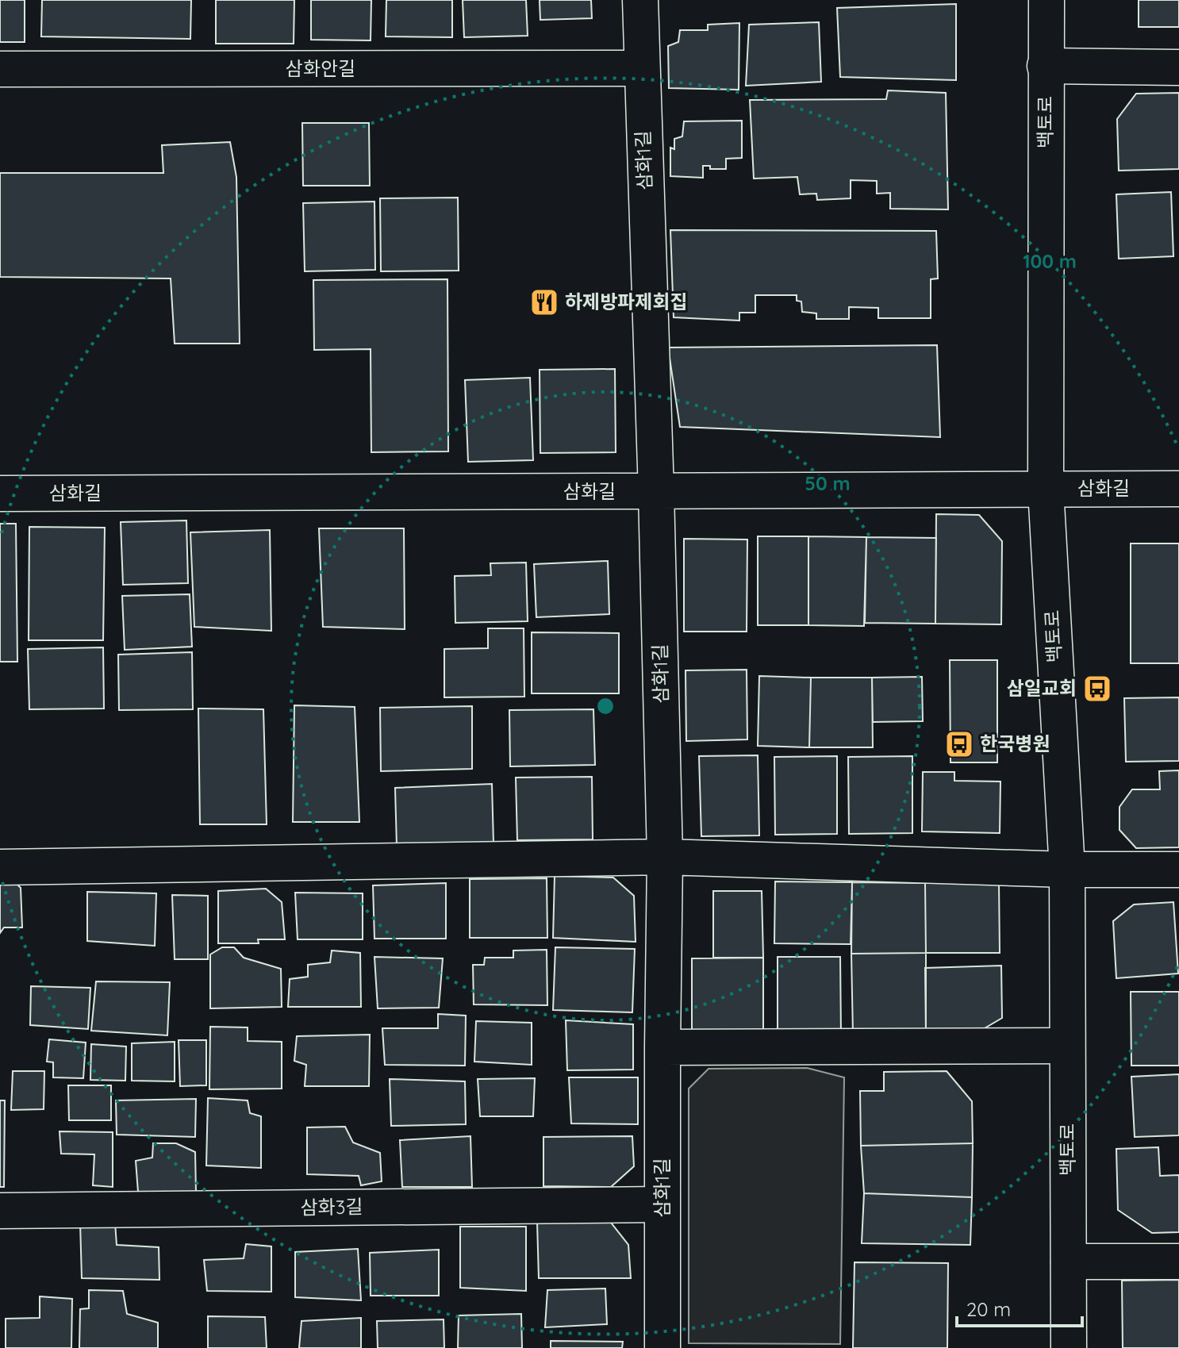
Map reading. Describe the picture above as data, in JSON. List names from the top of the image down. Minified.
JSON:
{"streets":{"street":["삼화안길","백토로","삼화1길","삼화길","삼화3길"]},"crossings":[["삼화안길","삼화1길"],["백토로","삼화길"],["삼화1길","삼화길"],["삼화1길","삼화3길"]],"places":{"restaurant":["하제방파제회집"],"bus stop":["삼일교회","한국병원"]},"scale_bar":"20 m","rings":["100 m","50 m"]}
